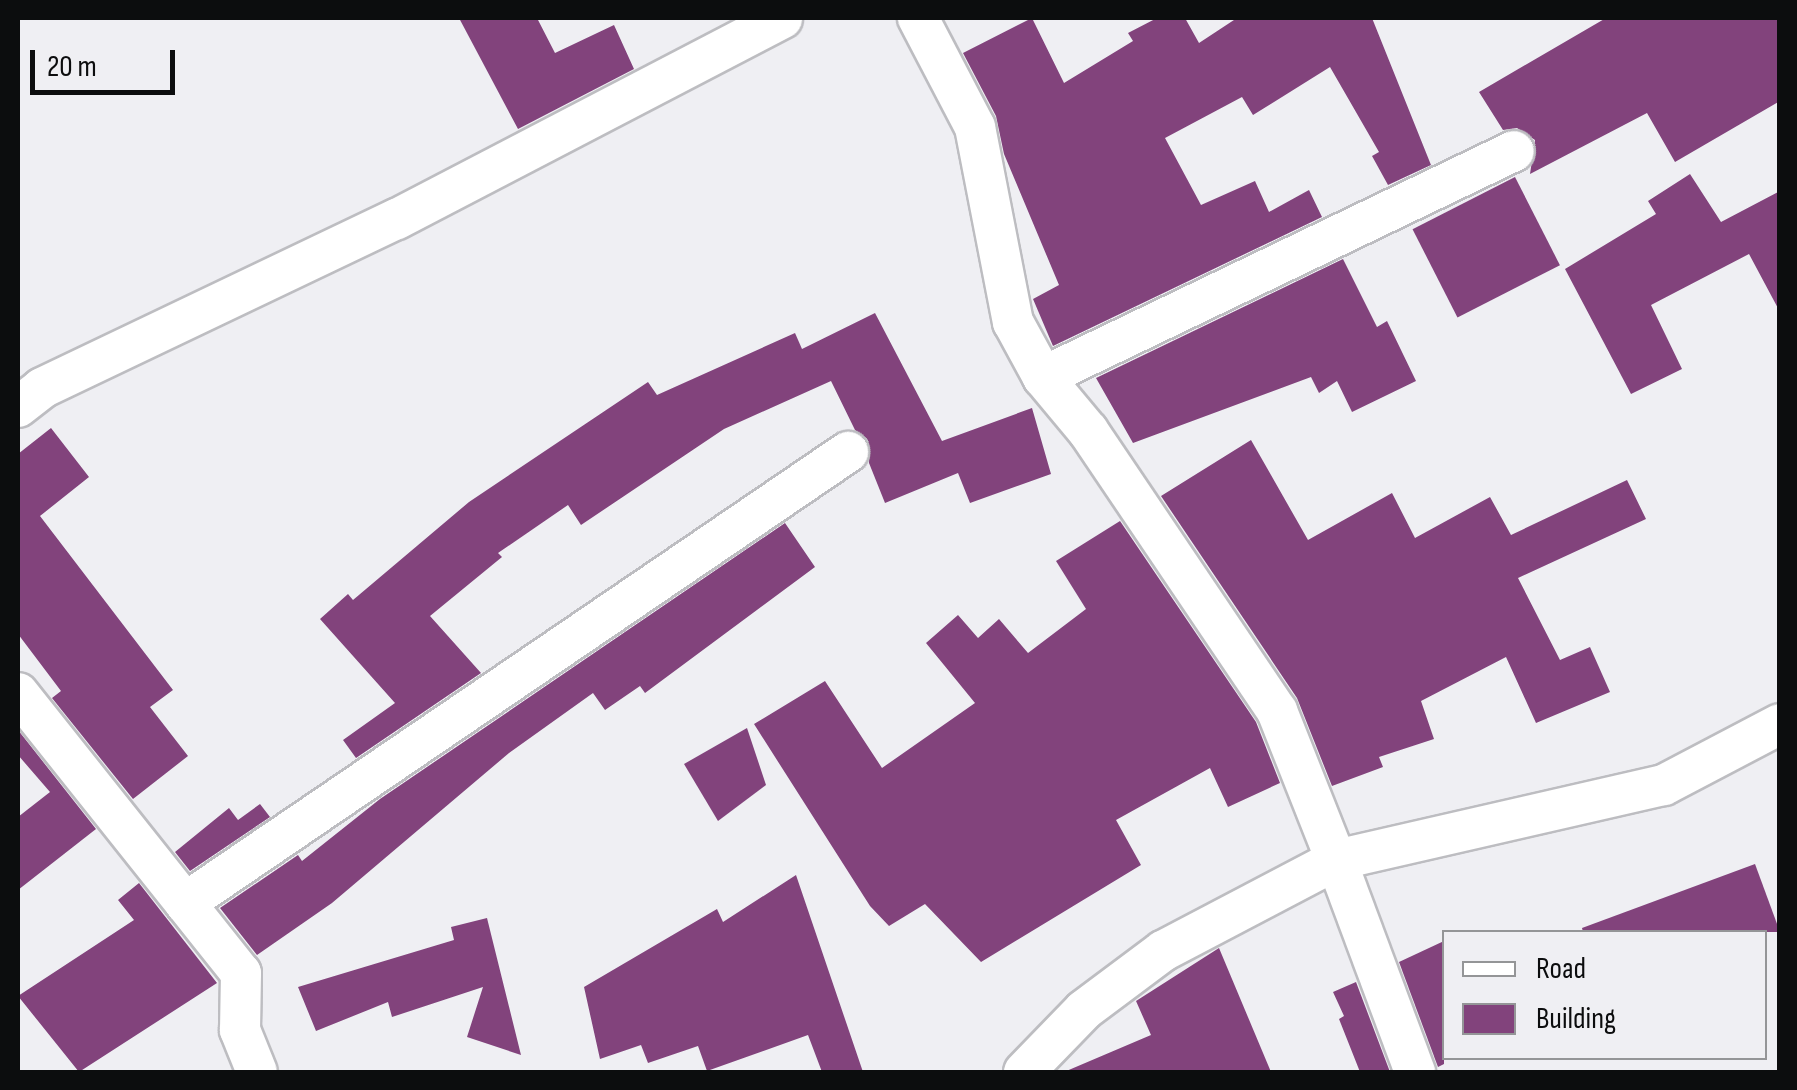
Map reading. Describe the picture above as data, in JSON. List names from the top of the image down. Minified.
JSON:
{"legend":["Road","Building"],"scale_bar":"20 m"}
